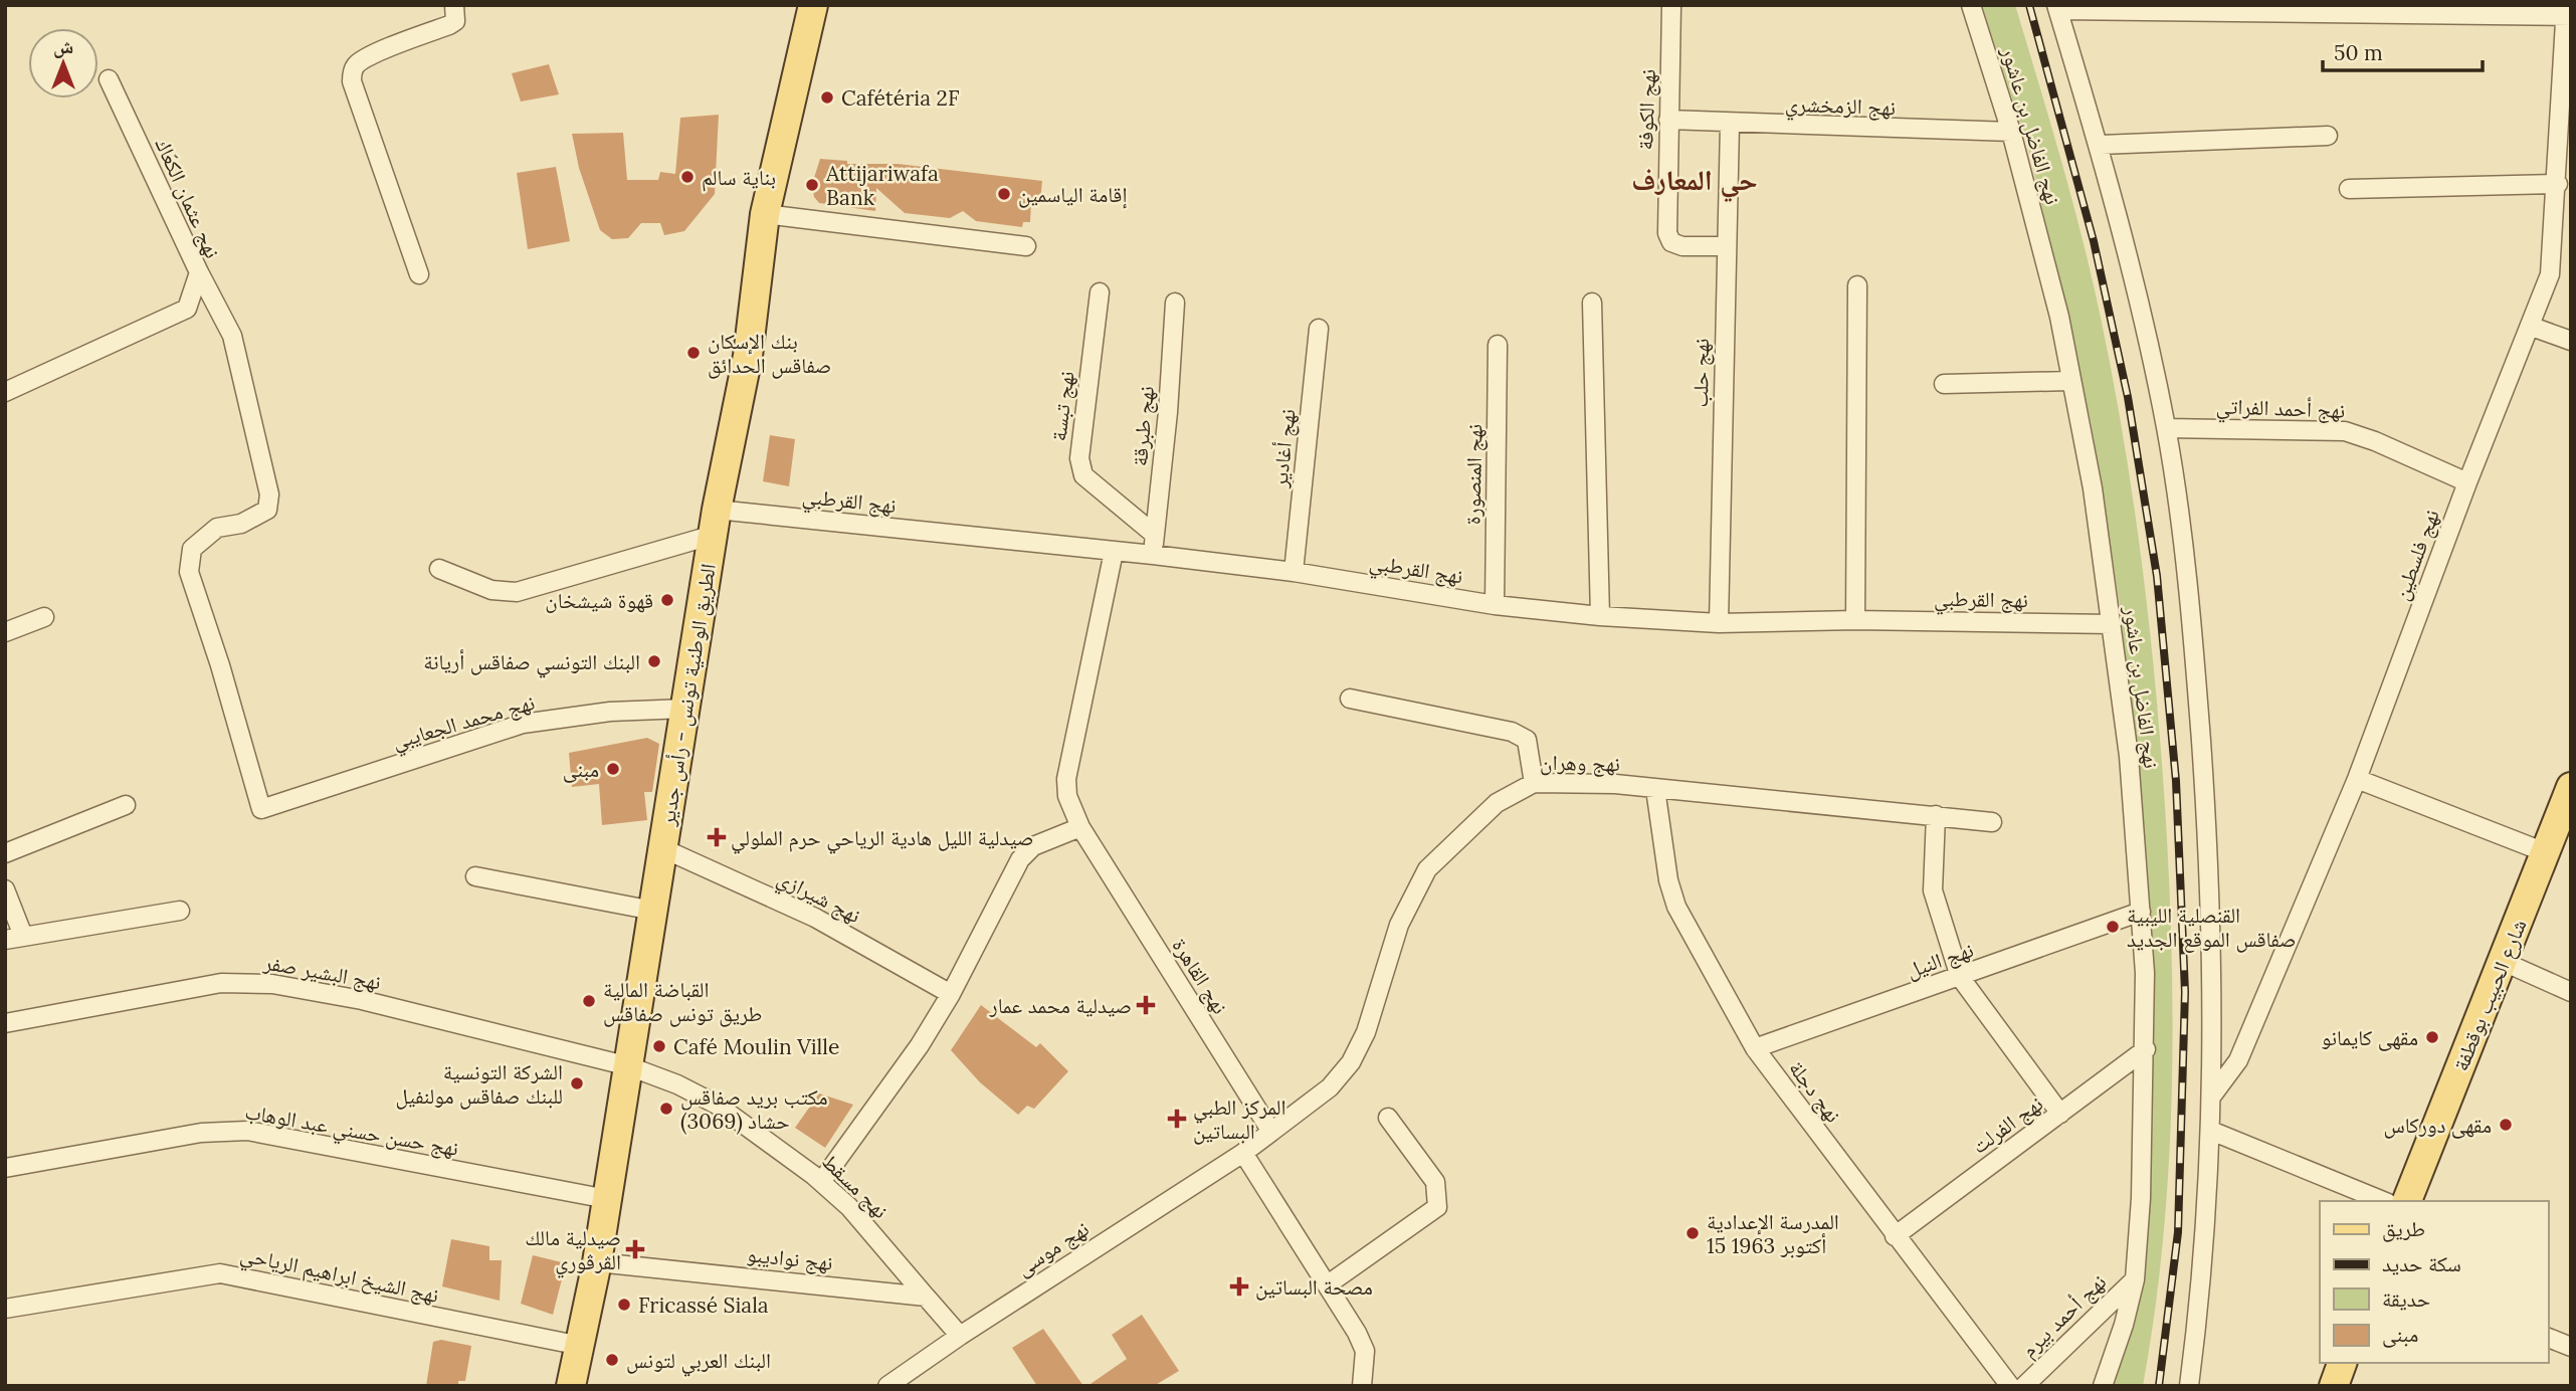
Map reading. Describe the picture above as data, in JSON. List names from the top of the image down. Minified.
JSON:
{"streets":{"main road":["الطريق الوطنية تونس - رأس جدير","شارع الحبيب بوقطفة"],"street":["نهج الزمخشري","نهج الكوفة","نهج الفاضل بن عاشور","نهج عثمان الكعّاك","نهج حلب","نهج تبسة","نهج أحمد الفراتي","نهج طبرقة","نهج أغادير","نهج المنصورة","نهج القرطبي","نهج فلسطين","نهج محمد الجعايبي","نهج وهران","نهج شيرازي","نهج النيل","نهج البشير صفر","نهج القاهرة","نهج دجلة","نهج الفرلت","نهج حسن حسني عبد الوهاب","نهج مسقط","نهج موسى","نهج نواديبو","نهج الشيخ ابراهيم الرياحي","نهج أحمد بيرم"]},"crossings":[["نهج الزمخشري","نهج الكوفة"],["نهج الزمخشري","نهج الفاضل بن عاشور"],["نهج الزمخشري","نهج حلب"],["نهج الكوفة","نهج حلب"],["نهج الفاضل بن عاشور","نهج القرطبي"],["نهج الفاضل بن عاشور","نهج النيل"],["نهج الفاضل بن عاشور","نهج الفرلت"],["نهج الفاضل بن عاشور","نهج أحمد بيرم"],["نهج عثمان الكعّاك","نهج محمد الجعايبي"],["نهج حلب","نهج القرطبي"],["نهج تبسة","نهج طبرقة"],["نهج أحمد الفراتي","نهج فلسطين"],["نهج طبرقة","نهج القرطبي"],["نهج أغادير","نهج القرطبي"],["نهج المنصورة","نهج القرطبي"],["نهج القرطبي","الطريق الوطنية تونس - رأس جدير"],["نهج القرطبي","نهج القاهرة"],["الطريق الوطنية تونس - رأس جدير","نهج محمد الجعايبي"],["الطريق الوطنية تونس - رأس جدير","نهج شيرازي"],["الطريق الوطنية تونس - رأس جدير","نهج البشير صفر"],["الطريق الوطنية تونس - رأس جدير","نهج حسن حسني عبد الوهاب"],["الطريق الوطنية تونس - رأس جدير","نهج مسقط"],["الطريق الوطنية تونس - رأس جدير","نهج نواديبو"],["الطريق الوطنية تونس - رأس جدير","نهج الشيخ ابراهيم الرياحي"],["نهج وهران","نهج القاهرة"],["نهج وهران","نهج دجلة"],["نهج النيل","نهج دجلة"],["نهج البشير صفر","نهج مسقط"],["نهج دجلة","نهج الفرلت"],["نهج مسقط","نهج نواديبو"]],"districts":["حي المعارف"],"places":{"other":["Cafétéria 2F","بناية سالم","Attijariwafa Bank","إقامة الياسمين","بنك الإسكان صفاقس الحدائق","قهوة شيشخان","البنك التونسي صفاقس أريانة","مبنى","القنصلية الليبية صفاقس الموقع الجديد","القباضة المالية طريق تونس صفاقس","مقهى كايمانو","Café Moulin Ville","الشركة التونسية للبنك صفاقس مولنفيل","مكتب بريد صفاقس حشاد (3069)","مقهى دوركاس","المدرسة الإعدادية 15 أكتوبر 1963","Fricassé Siala","البنك العربي لتونس"],"health":["صيدلية الليل هادية الرياحي حرم الملولي","صيدلية محمد عمار","المركز الطبي البساتين","صيدلية مالك الڤرڤوري","مصحة البساتين"]},"legend":["طريق","سكة حديد","حديقة","مبنى"],"scale_bar":"50 m","north":"top"}
